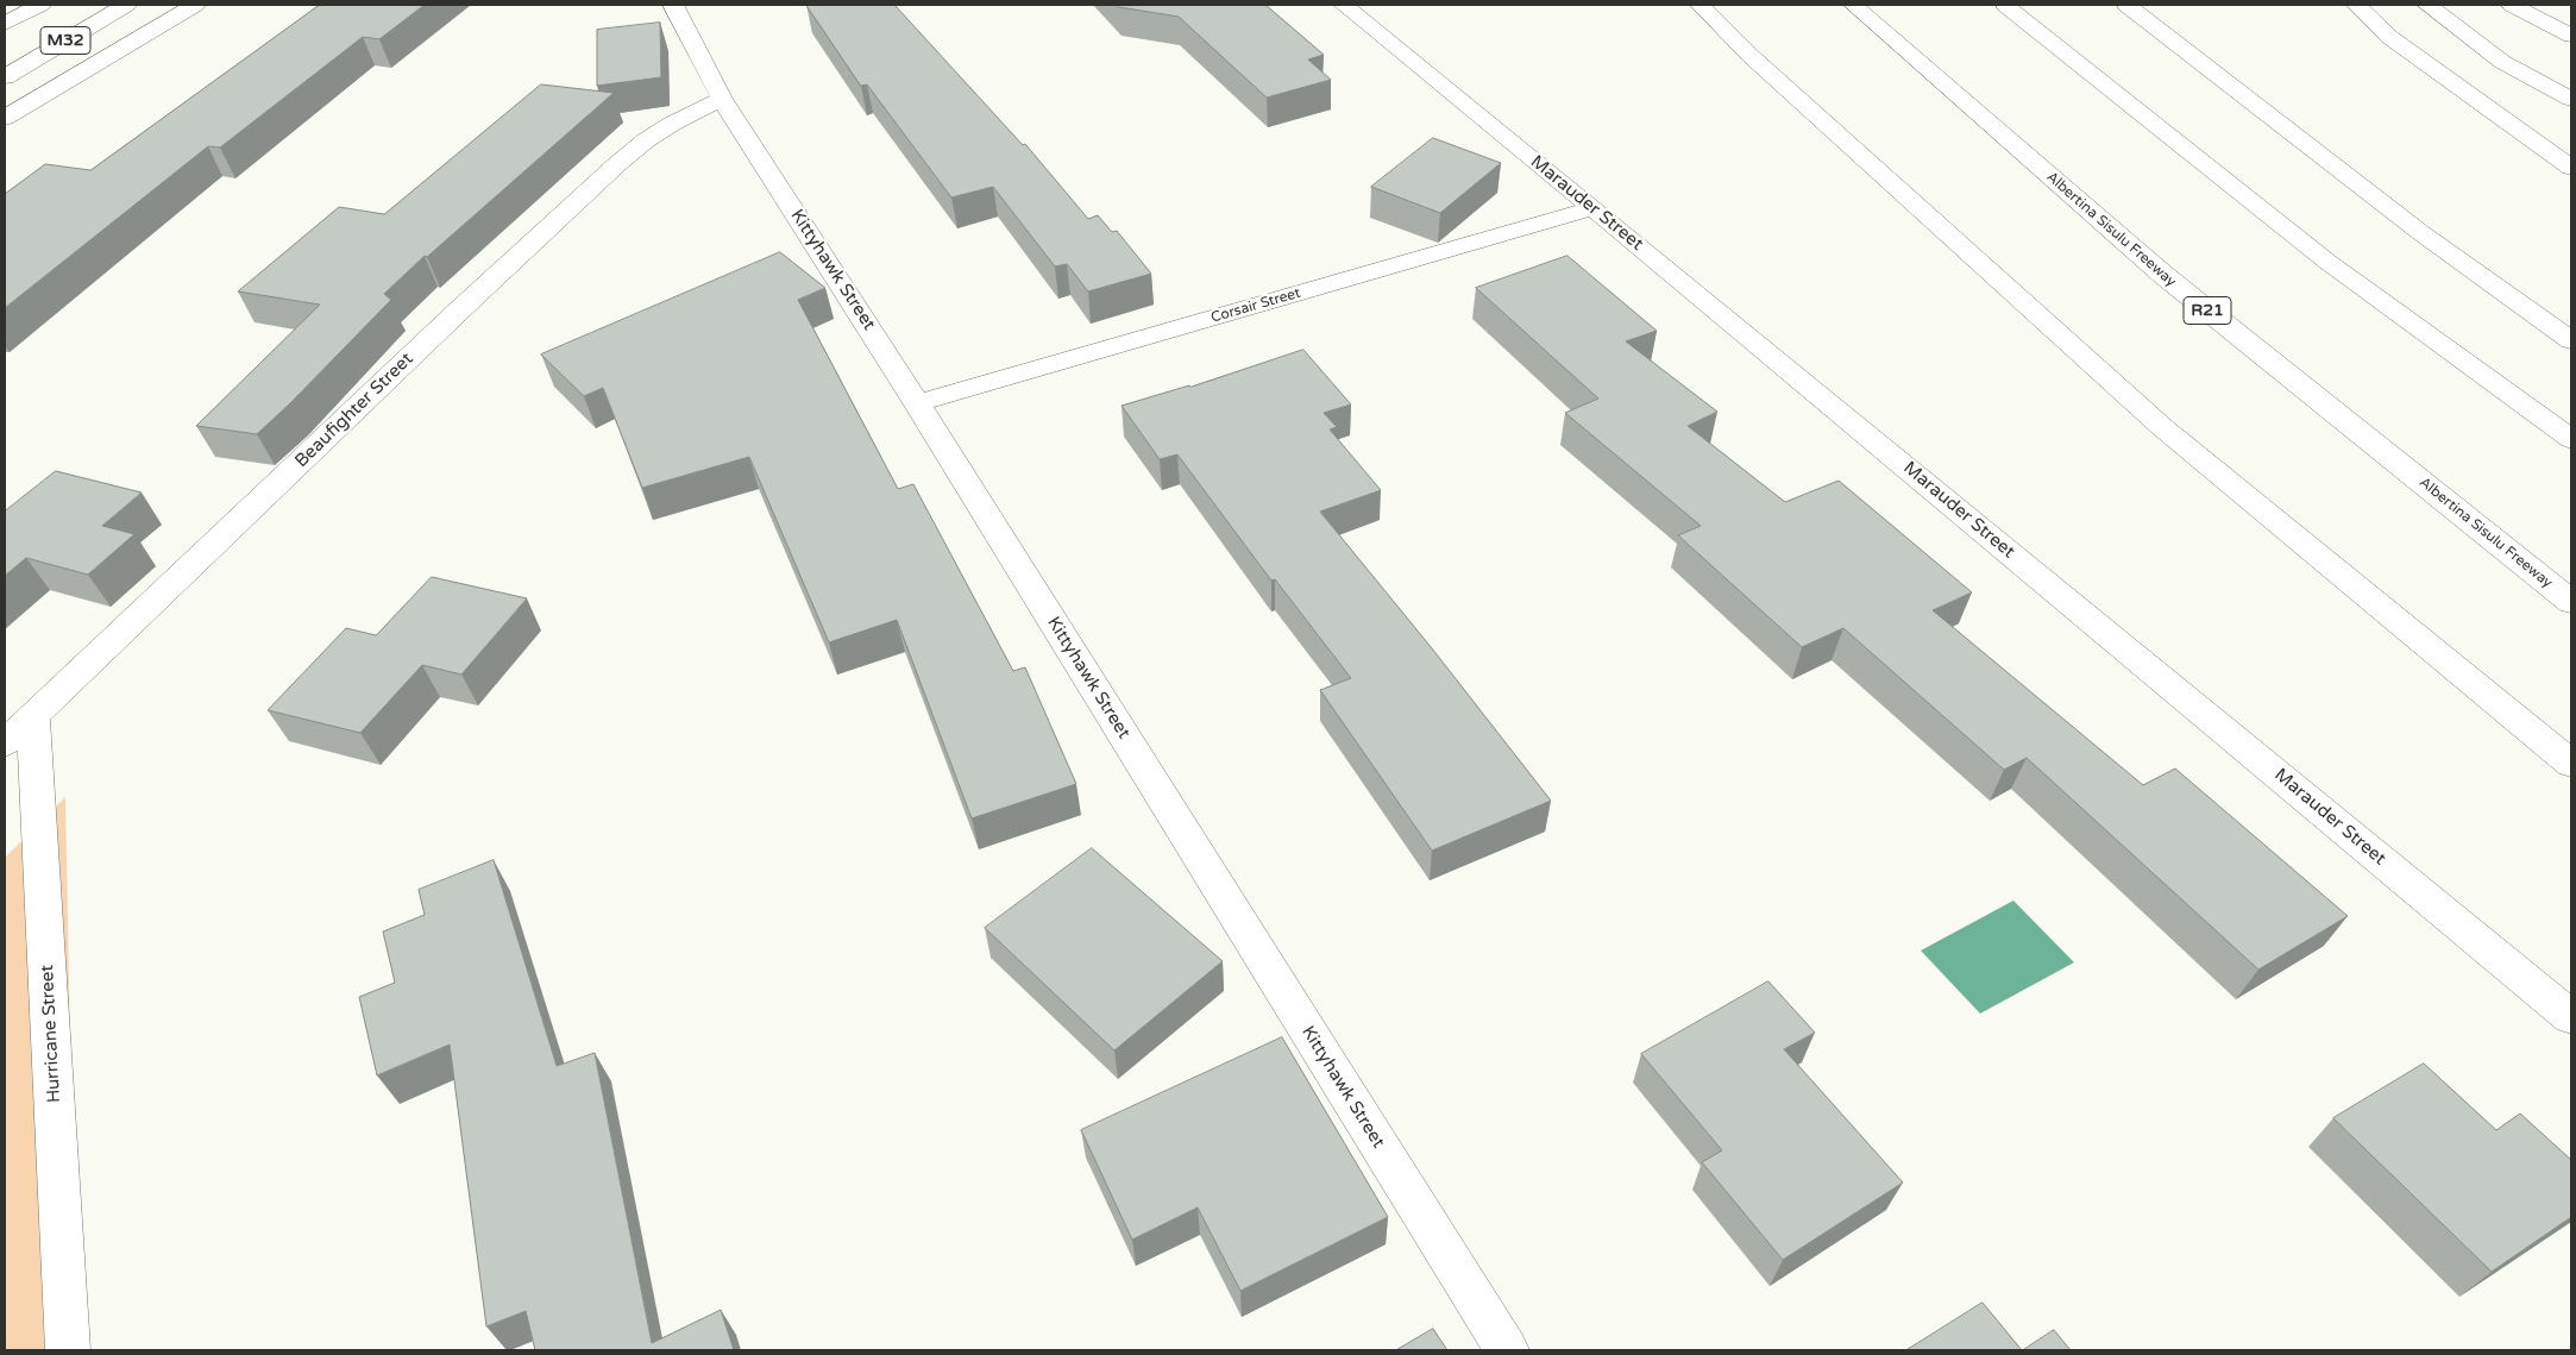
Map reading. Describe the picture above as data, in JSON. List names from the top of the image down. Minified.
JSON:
{"streets":{"main road":["M32","Marauder Street","Albertina Sisulu Freeway","Kittyhawk Street","Corsair Street","R21","Beaufighter Street","Hurricane Street"]},"crossings":[["Marauder Street","Corsair Street"],["Kittyhawk Street","Corsair Street"],["Kittyhawk Street","Beaufighter Street"],["Beaufighter Street","Hurricane Street"]]}
